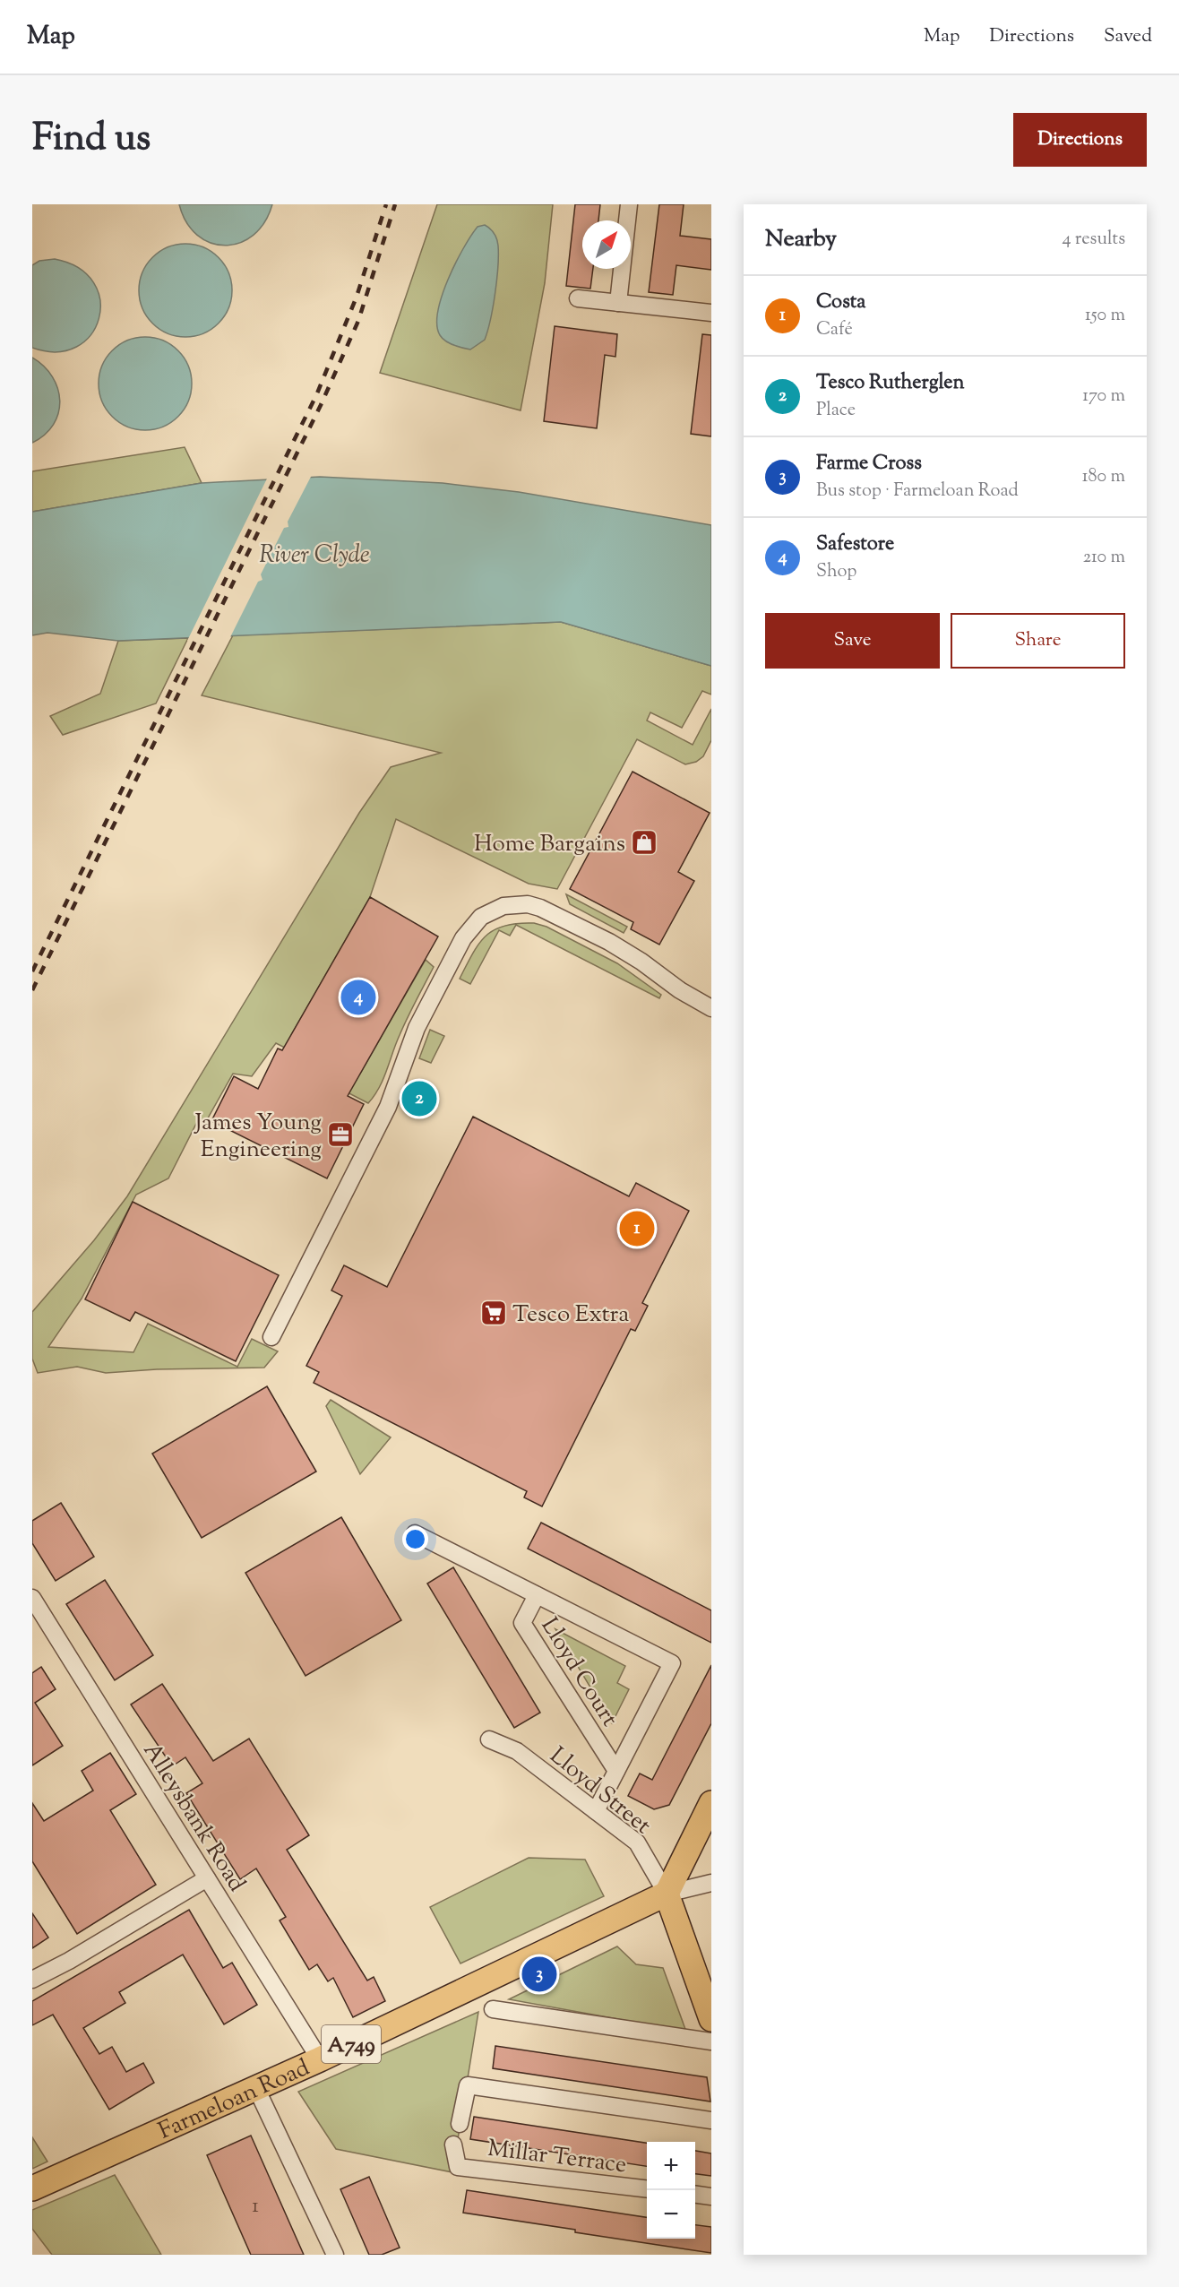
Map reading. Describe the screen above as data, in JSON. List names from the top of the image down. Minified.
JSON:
{"streets":{"main road":["A749","Farmeloan Road"],"street":["Lloyd Court","Lloyd Street","Alleysbank Road","Millar Terrace"]},"crossings":[["Lloyd Court","Lloyd Street"],["Lloyd Street","Farmeloan Road"],["Alleysbank Road","Farmeloan Road"]],"water":["River Clyde"],"places":{"shop":["Home Bargains"],"office":["James Young Engineering"],"supermarket":["Tesco Extra"]},"house_numbers":["1"],"north":"top right","page":{"header":"Map","nav":["Map","Directions","Saved"],"title":"Find us","buttons":["Directions",["Save","Share"]],"heading":["Nearby","4 results"],"list":[{"mark":"1","name":"Costa","note":"Café","value":"150 m"},{"mark":"2","name":"Tesco Rutherglen","note":"Place","value":"170 m"},{"mark":"3","name":"Farme Cross","note":"Bus stop · Farmeloan Road","value":"180 m"},{"mark":"4","name":"Safestore","note":"Shop","value":"210 m"}],"pins":["4","2","1","3"],"map_buttons":["+","−"]}}
